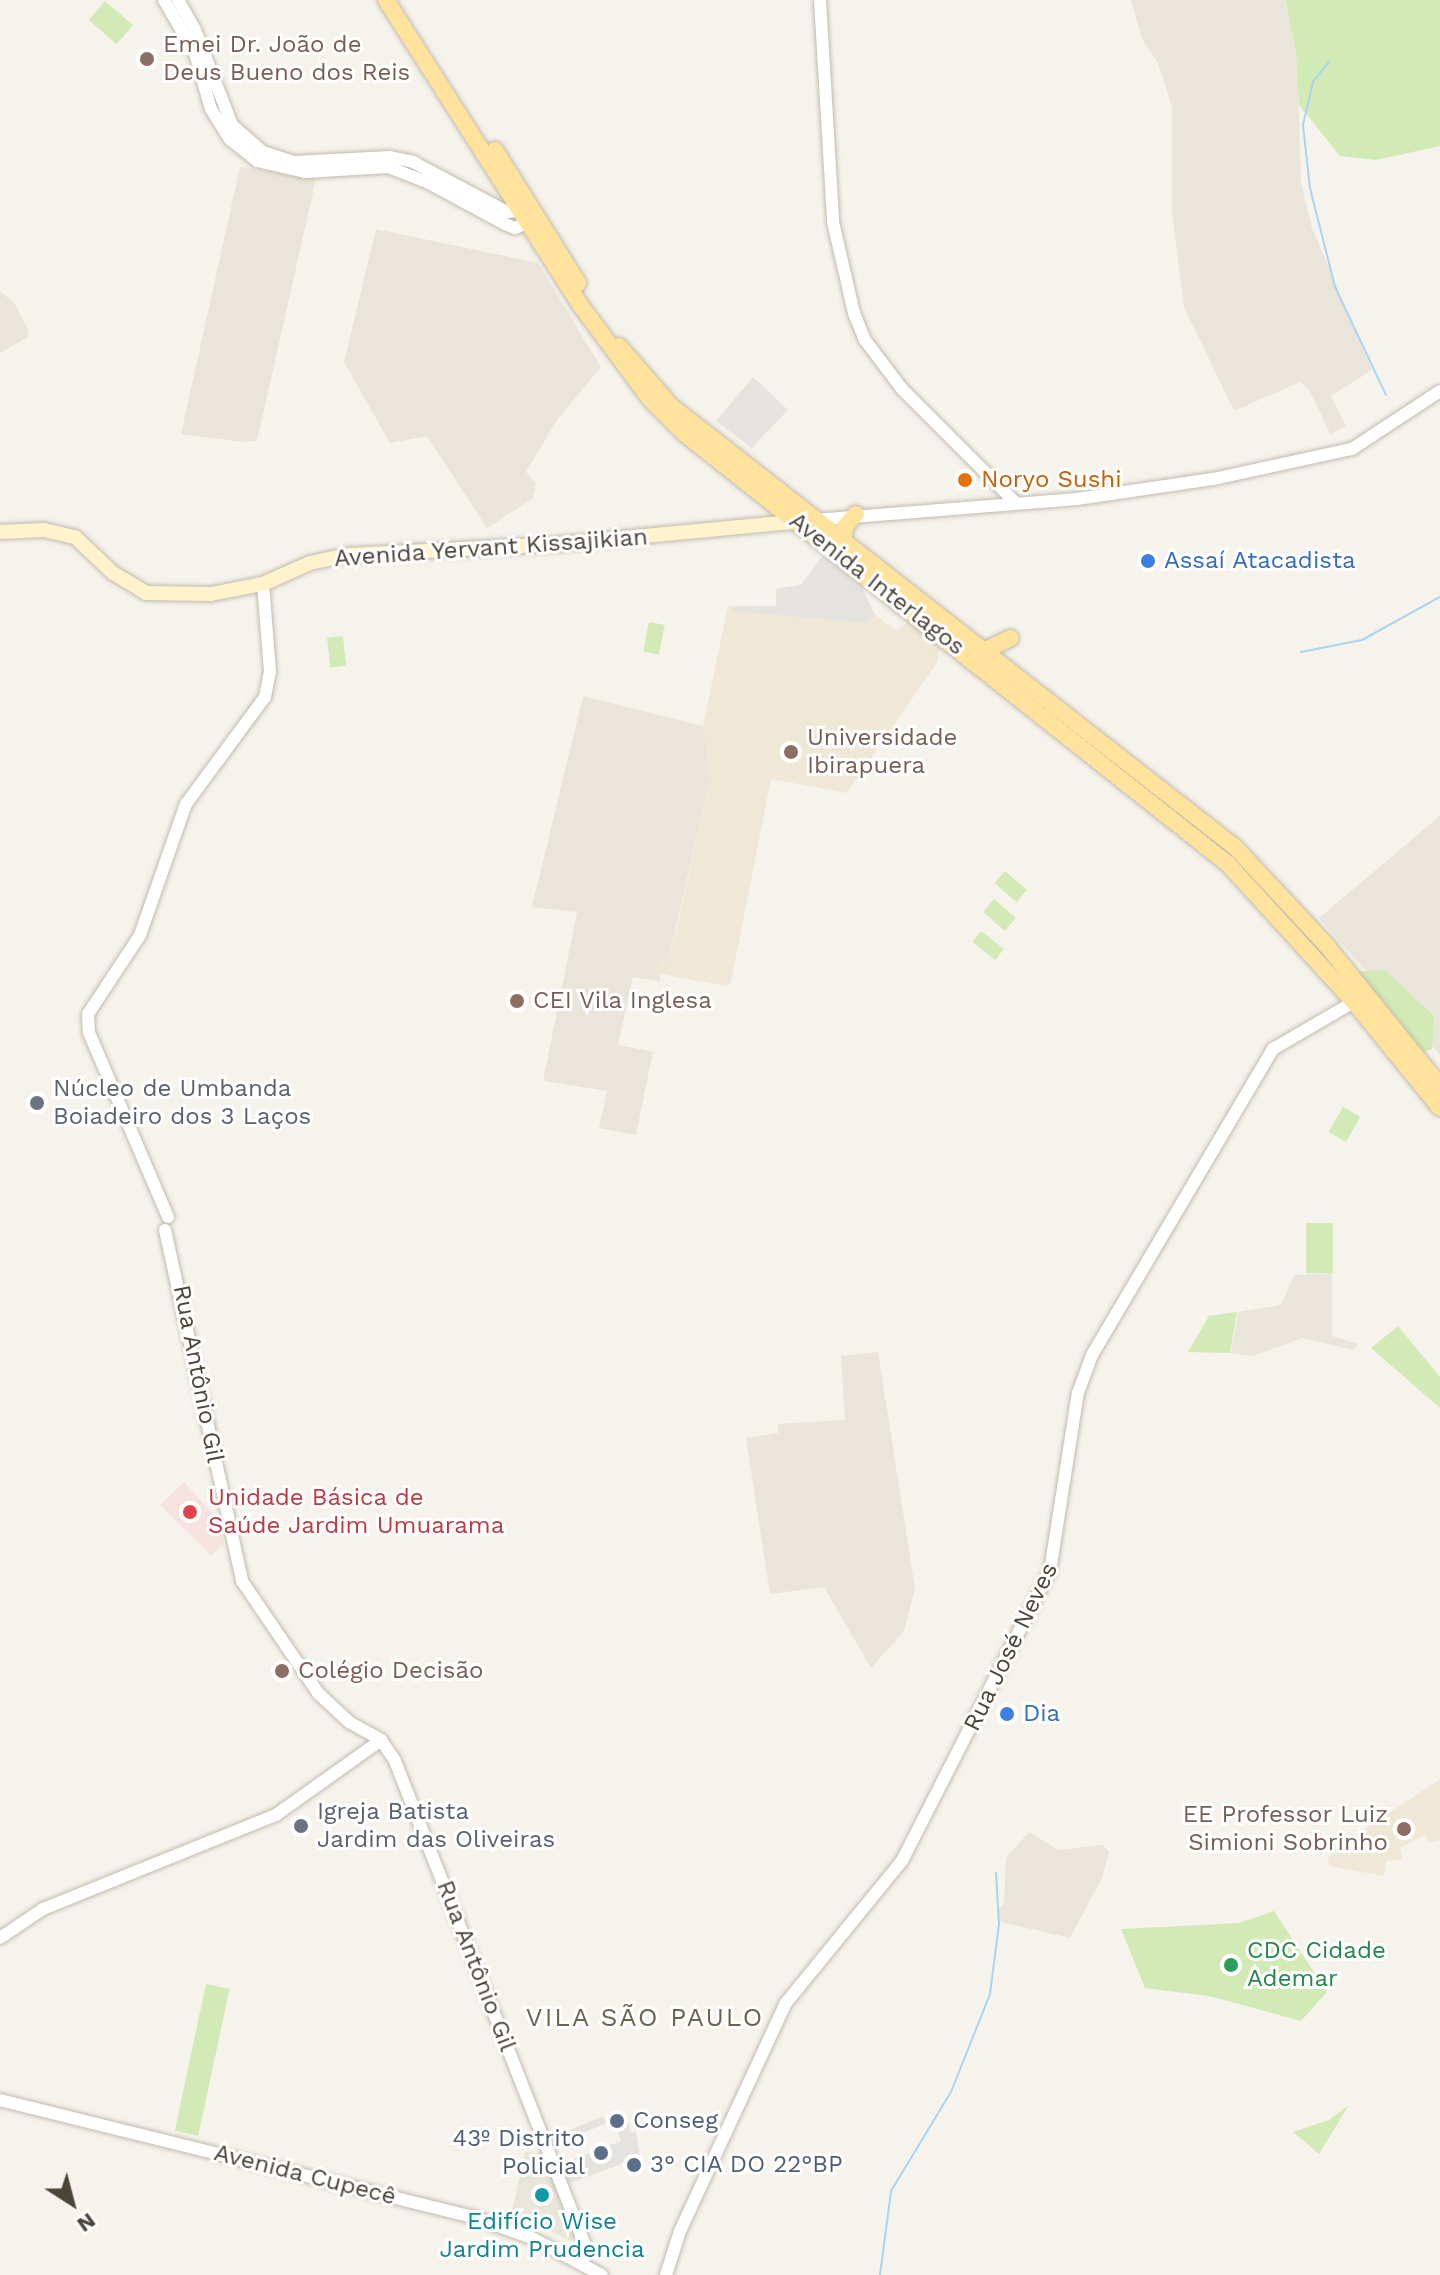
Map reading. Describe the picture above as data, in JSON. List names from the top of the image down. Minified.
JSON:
{"streets":{"main road":["Avenida Yervant Kissajikian","Avenida Interlagos"],"street":["Rua Antônio Gil","Rua José Neves","Avenida Cupecê"]},"crossings":[["Avenida Yervant Kissajikian","Avenida Interlagos"],["Avenida Yervant Kissajikian","Rua Antônio Gil"],["Avenida Interlagos","Rua José Neves"],["Rua Antônio Gil","Avenida Cupecê"]],"districts":["VILA SÃO PAULO"],"places":["Emei Dr. João de Deus Bueno dos Reis","Noryo Sushi","Assaí Atacadista","Universidade Ibirapuera","CEI Vila Inglesa","Núcleo de Umbanda Boiadeiro dos 3 Laços","Unidade Básica de Saúde Jardim Umuarama","Colégio Decisão","Dia","Igreja Batista Jardim das Oliveiras","EE Professor Luiz Simioni Sobrinho","CDC Cidade Ademar","Conseg","43º Distrito Policial","3° CIA DO 22°BP","Edifício Wise Jardim Prudencia"],"north":"bottom right"}
